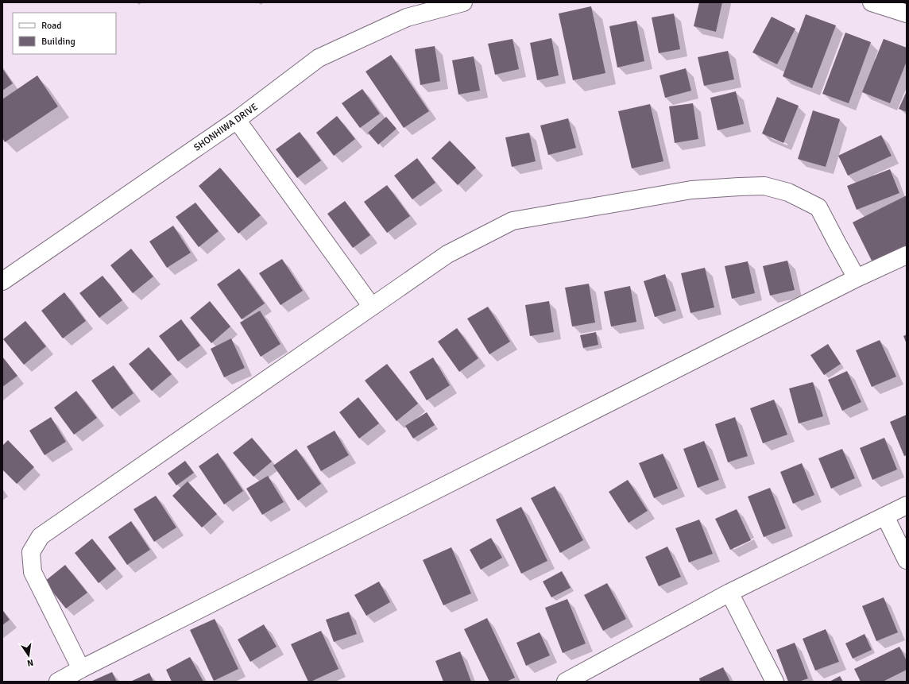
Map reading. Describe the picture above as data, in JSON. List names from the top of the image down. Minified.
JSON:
{"streets":{"street":["SHONHIWA DRIVE"]},"legend":["Road","Building"],"north":"bottom"}
